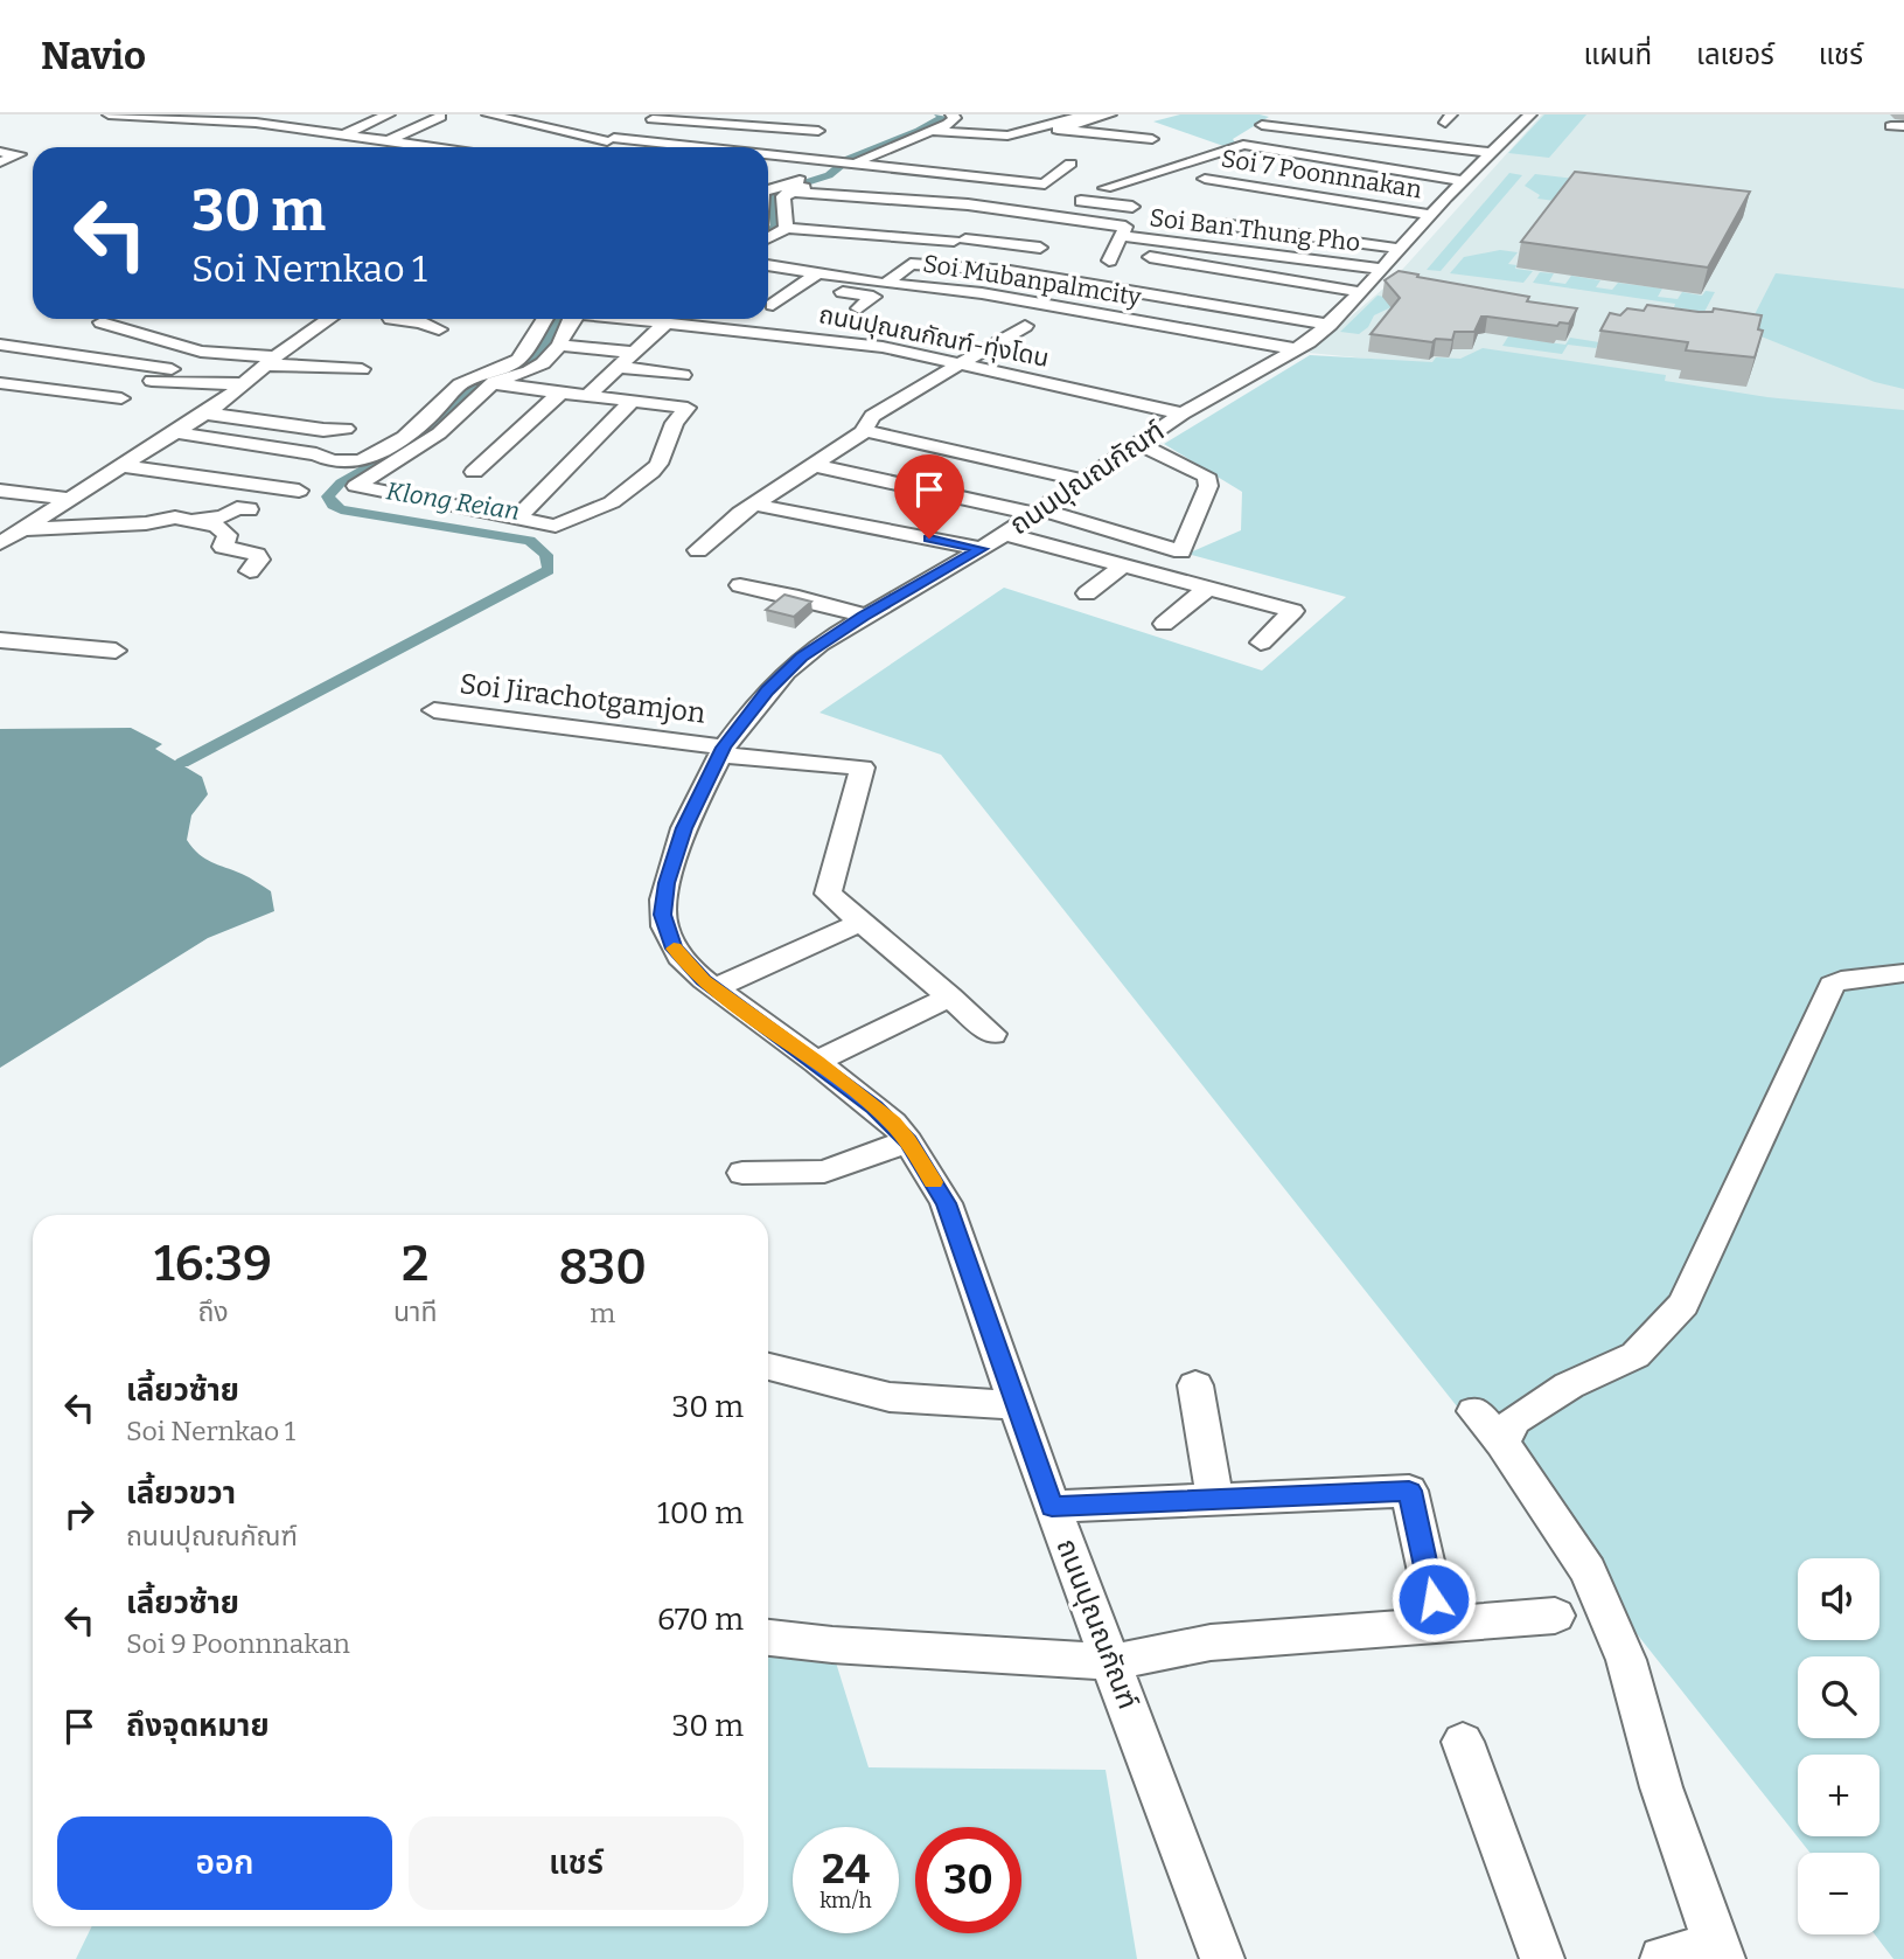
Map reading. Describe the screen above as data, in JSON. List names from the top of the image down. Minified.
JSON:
{"streets":{"street":["Soi 7 Poonnnakan","Soi Ban Thung Pho","Soi Mubanpalmcity","ถนนปุณณกัณฑ์-ทุ่งโดน","ถนนปุณณกัณฑ์","Soi Jirachotgamjon"]},"crossings":[["Soi 7 Poonnnakan","ถนนปุณณกัณฑ์"],["Soi Ban Thung Pho","ถนนปุณณกัณฑ์"],["Soi Mubanpalmcity","ถนนปุณณกัณฑ์"],["ถนนปุณณกัณฑ์-ทุ่งโดน","ถนนปุณณกัณฑ์"],["ถนนปุณณกัณฑ์","Soi Jirachotgamjon"]],"water":["Klong Reian"],"page":{"header":"Navio","nav":["แผนที่","เลเยอร์","แชร์"],"turn":["30 m","Soi Nernkao 1"],"eta":["16:39","ถึง","2","นาที","830","m"],"list":[{"name":"เลี้ยวซ้าย","note":"Soi Nernkao 1","value":"30 m"},{"name":"เลี้ยวขวา","note":"ถนนปุณณกัณฑ์","value":"100 m"},{"name":"เลี้ยวซ้าย","note":"Soi 9 Poonnnakan","value":"670 m"},{"name":"ถึงจุดหมาย","value":"30 m"}],"map_buttons":["+","−"],"buttons":["ออก","แชร์"],"speed":"24 km/h","limit":"30"}}
